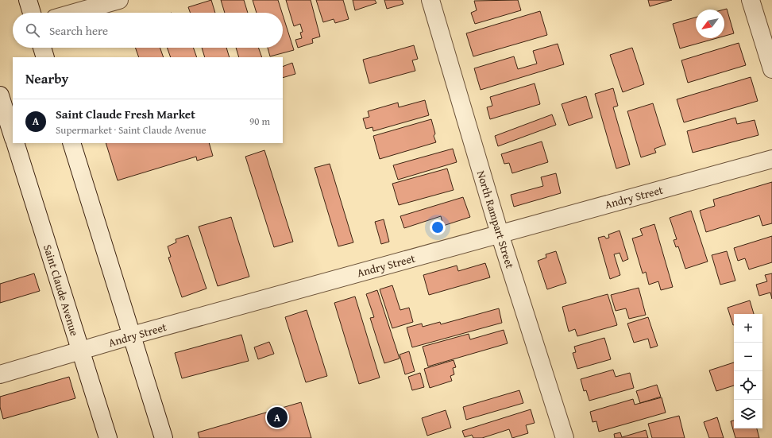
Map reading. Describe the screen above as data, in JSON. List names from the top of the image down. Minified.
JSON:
{"streets":{"street":["Andry Street","North Rampart Street","Saint Claude Avenue"]},"crossings":[["Andry Street","North Rampart Street"],["Andry Street","Saint Claude Avenue"]],"north":"bottom left","page":{"search":"Search here","heading":"Nearby","list":[{"mark":"A","name":"Saint Claude Fresh Market","note":"Supermarket · Saint Claude Avenue","value":"90 m"}],"map_buttons":["+","−"],"pins":"A"}}
